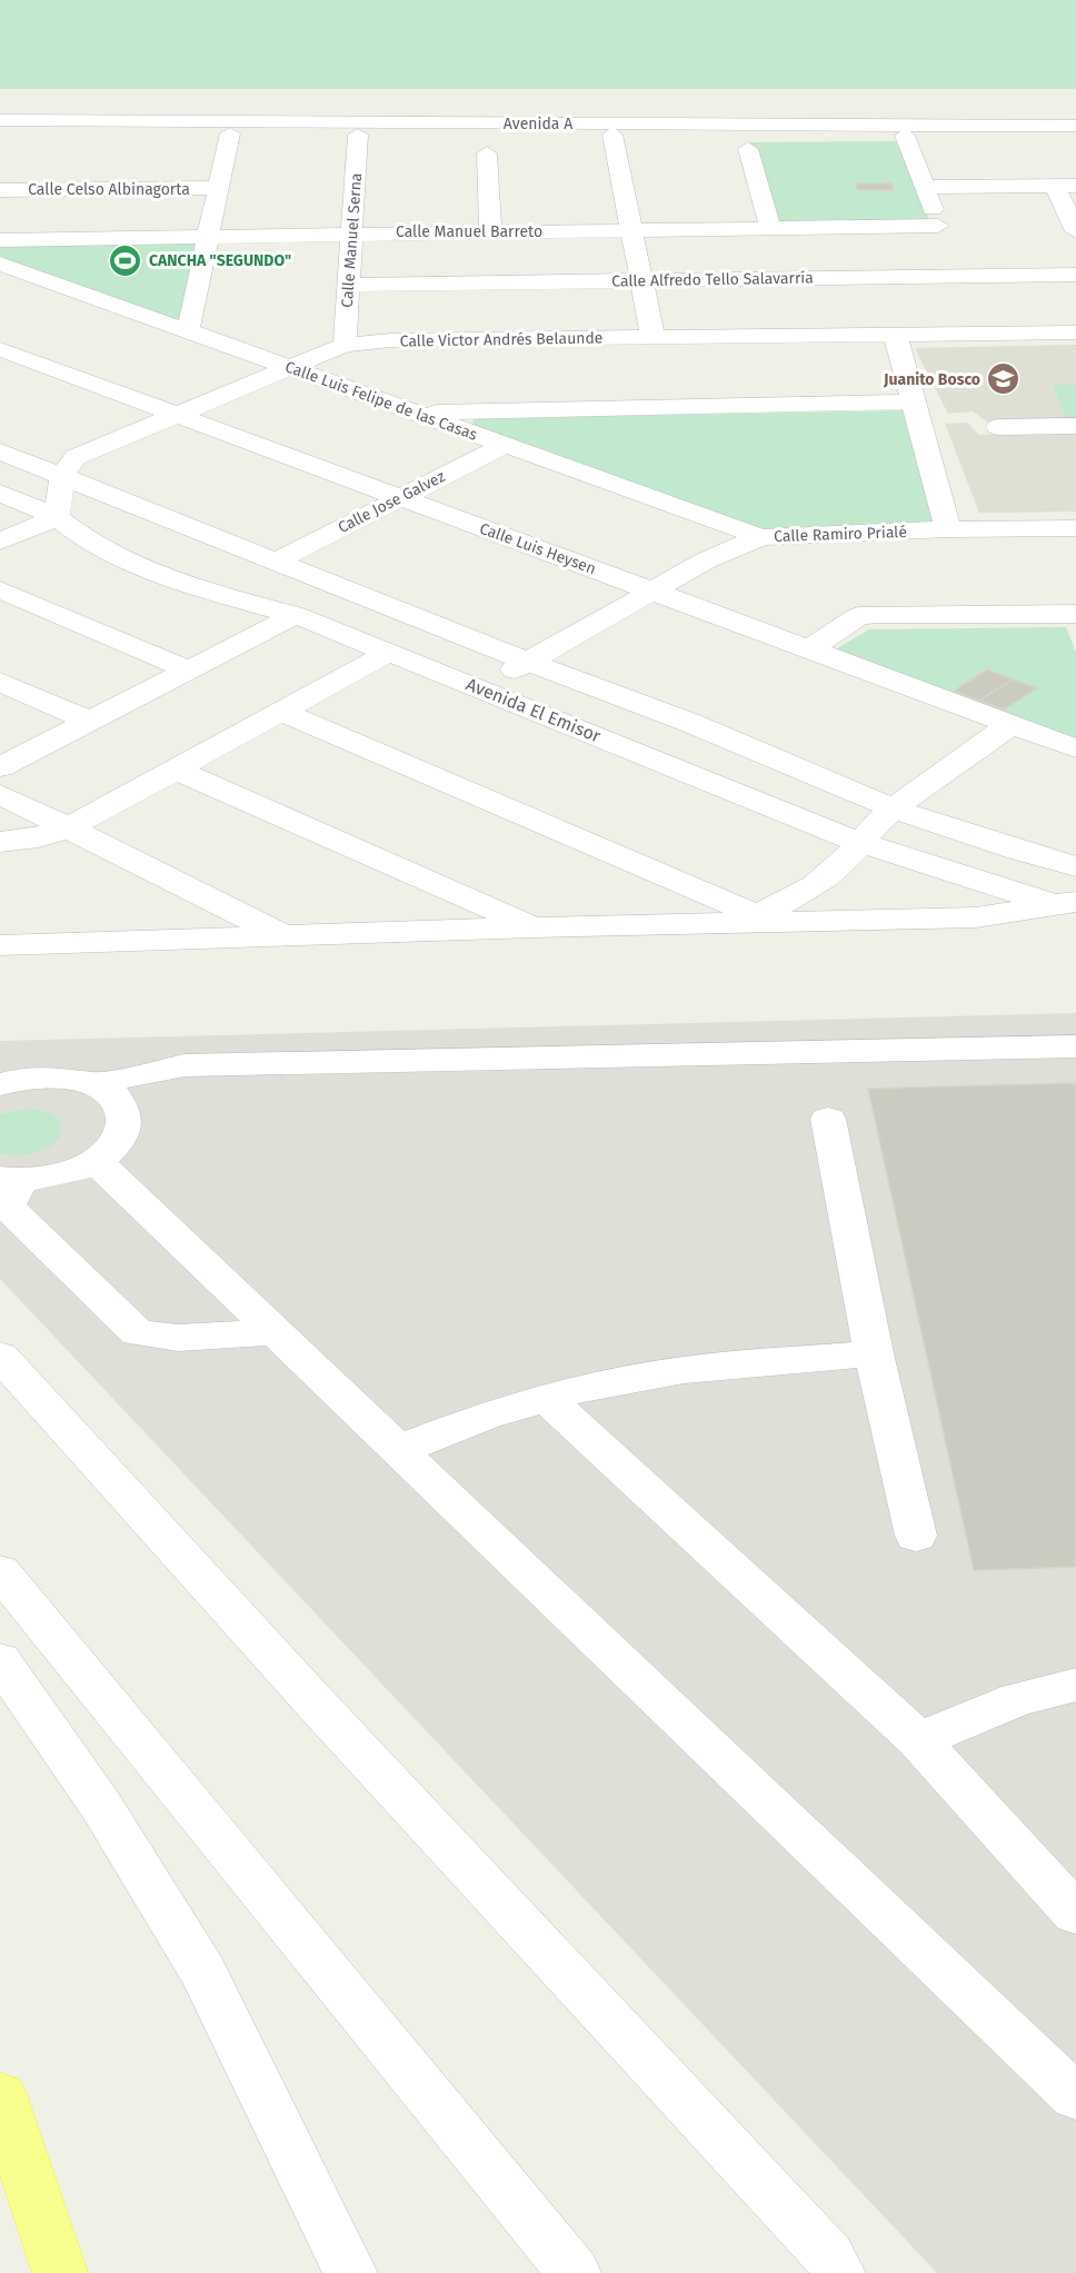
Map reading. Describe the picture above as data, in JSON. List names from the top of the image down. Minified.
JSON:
{"streets":{"street":["Avenida A","Calle Celso Albinagorta","Calle Manuel Barreto","Calle Manuel Serna","Calle Alfredo Tello Salavarría","Calle Victor Andrés Belaunde","Calle Luis Felipe de las Casas","Calle Jose Galvez","Calle Ramiro Prialé","Calle Luis Heysen","Avenida El Emisor"]},"crossings":[["Avenida A","Calle Manuel Serna"],["Calle Manuel Barreto","Calle Manuel Serna"],["Calle Manuel Barreto","Calle Alfredo Tello Salavarría"],["Calle Manuel Serna","Calle Alfredo Tello Salavarría"],["Calle Manuel Serna","Calle Victor Andrés Belaunde"],["Calle Victor Andrés Belaunde","Calle Luis Felipe de las Casas"],["Calle Victor Andrés Belaunde","Calle Luis Heysen"],["Calle Luis Felipe de las Casas","Calle Jose Galvez"],["Calle Luis Felipe de las Casas","Calle Ramiro Prialé"],["Calle Jose Galvez","Calle Luis Heysen"],["Calle Ramiro Prialé","Calle Luis Heysen"],["Calle Ramiro Prialé","Avenida El Emisor"]],"places":{"sports":["CANCHA \"SEGUNDO\""],"school or university":["Juanito Bosco"]}}
